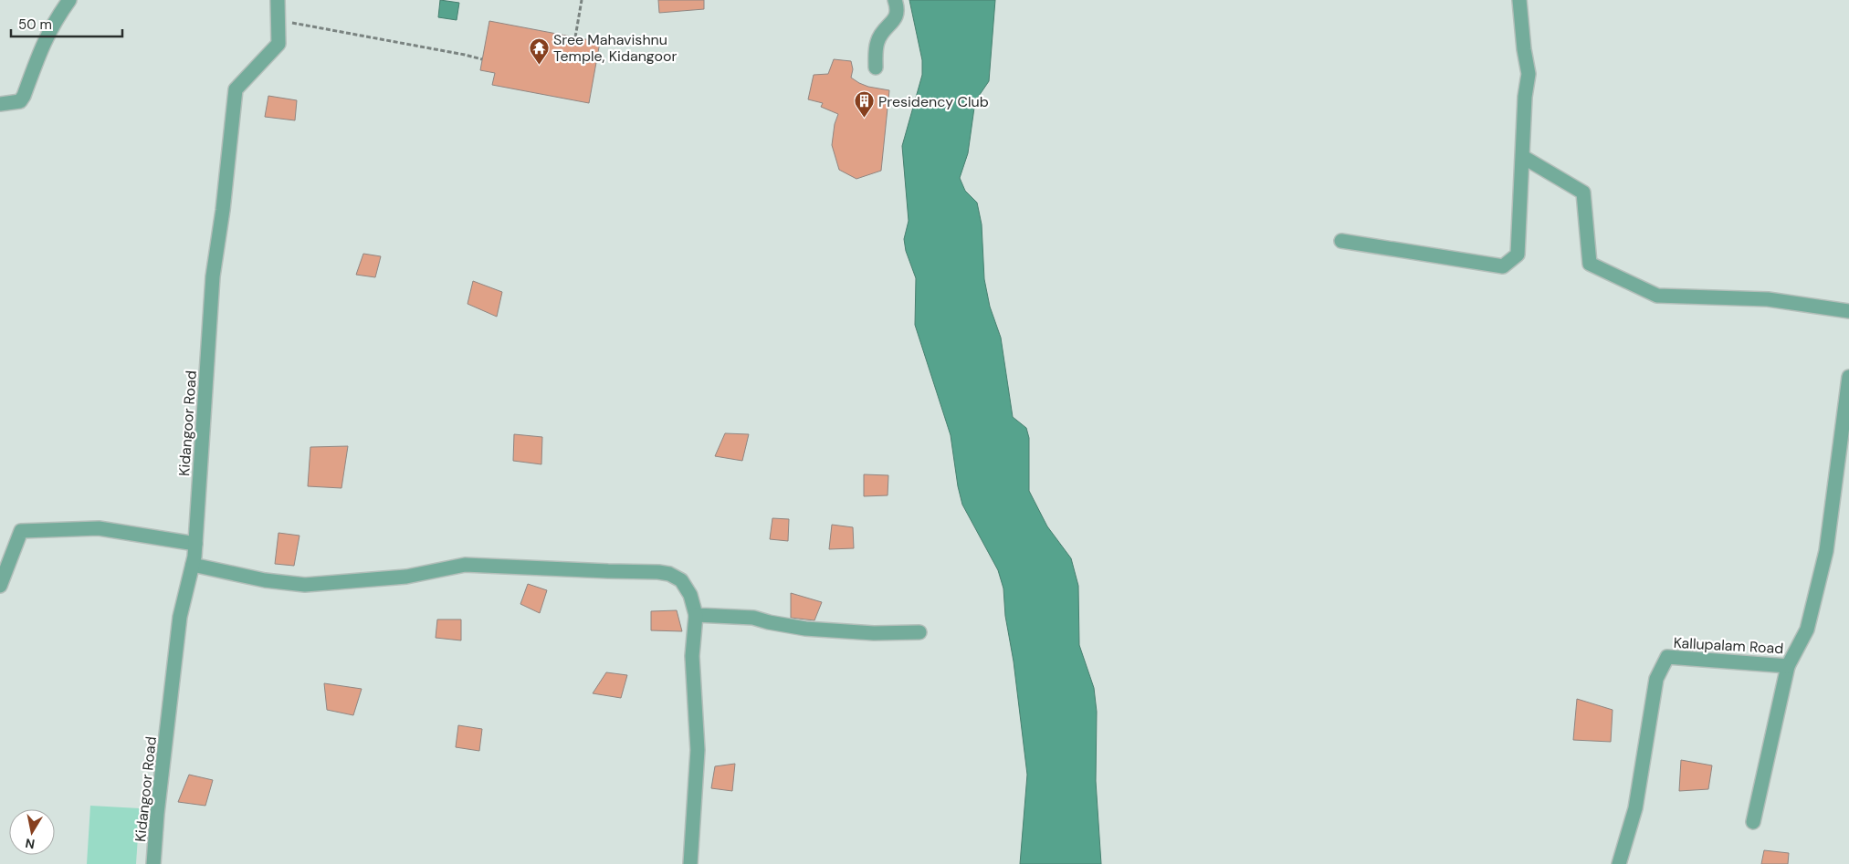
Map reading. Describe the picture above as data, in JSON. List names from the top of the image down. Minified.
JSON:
{"streets":{"street":["Kidangoor Road","Kallupalam Road"]},"places":{"temple":["Sree Mahavishnu Temple, Kidangoor"],"building":["Presidency Club"]},"scale_bar":"50 m","north":"bottom"}
